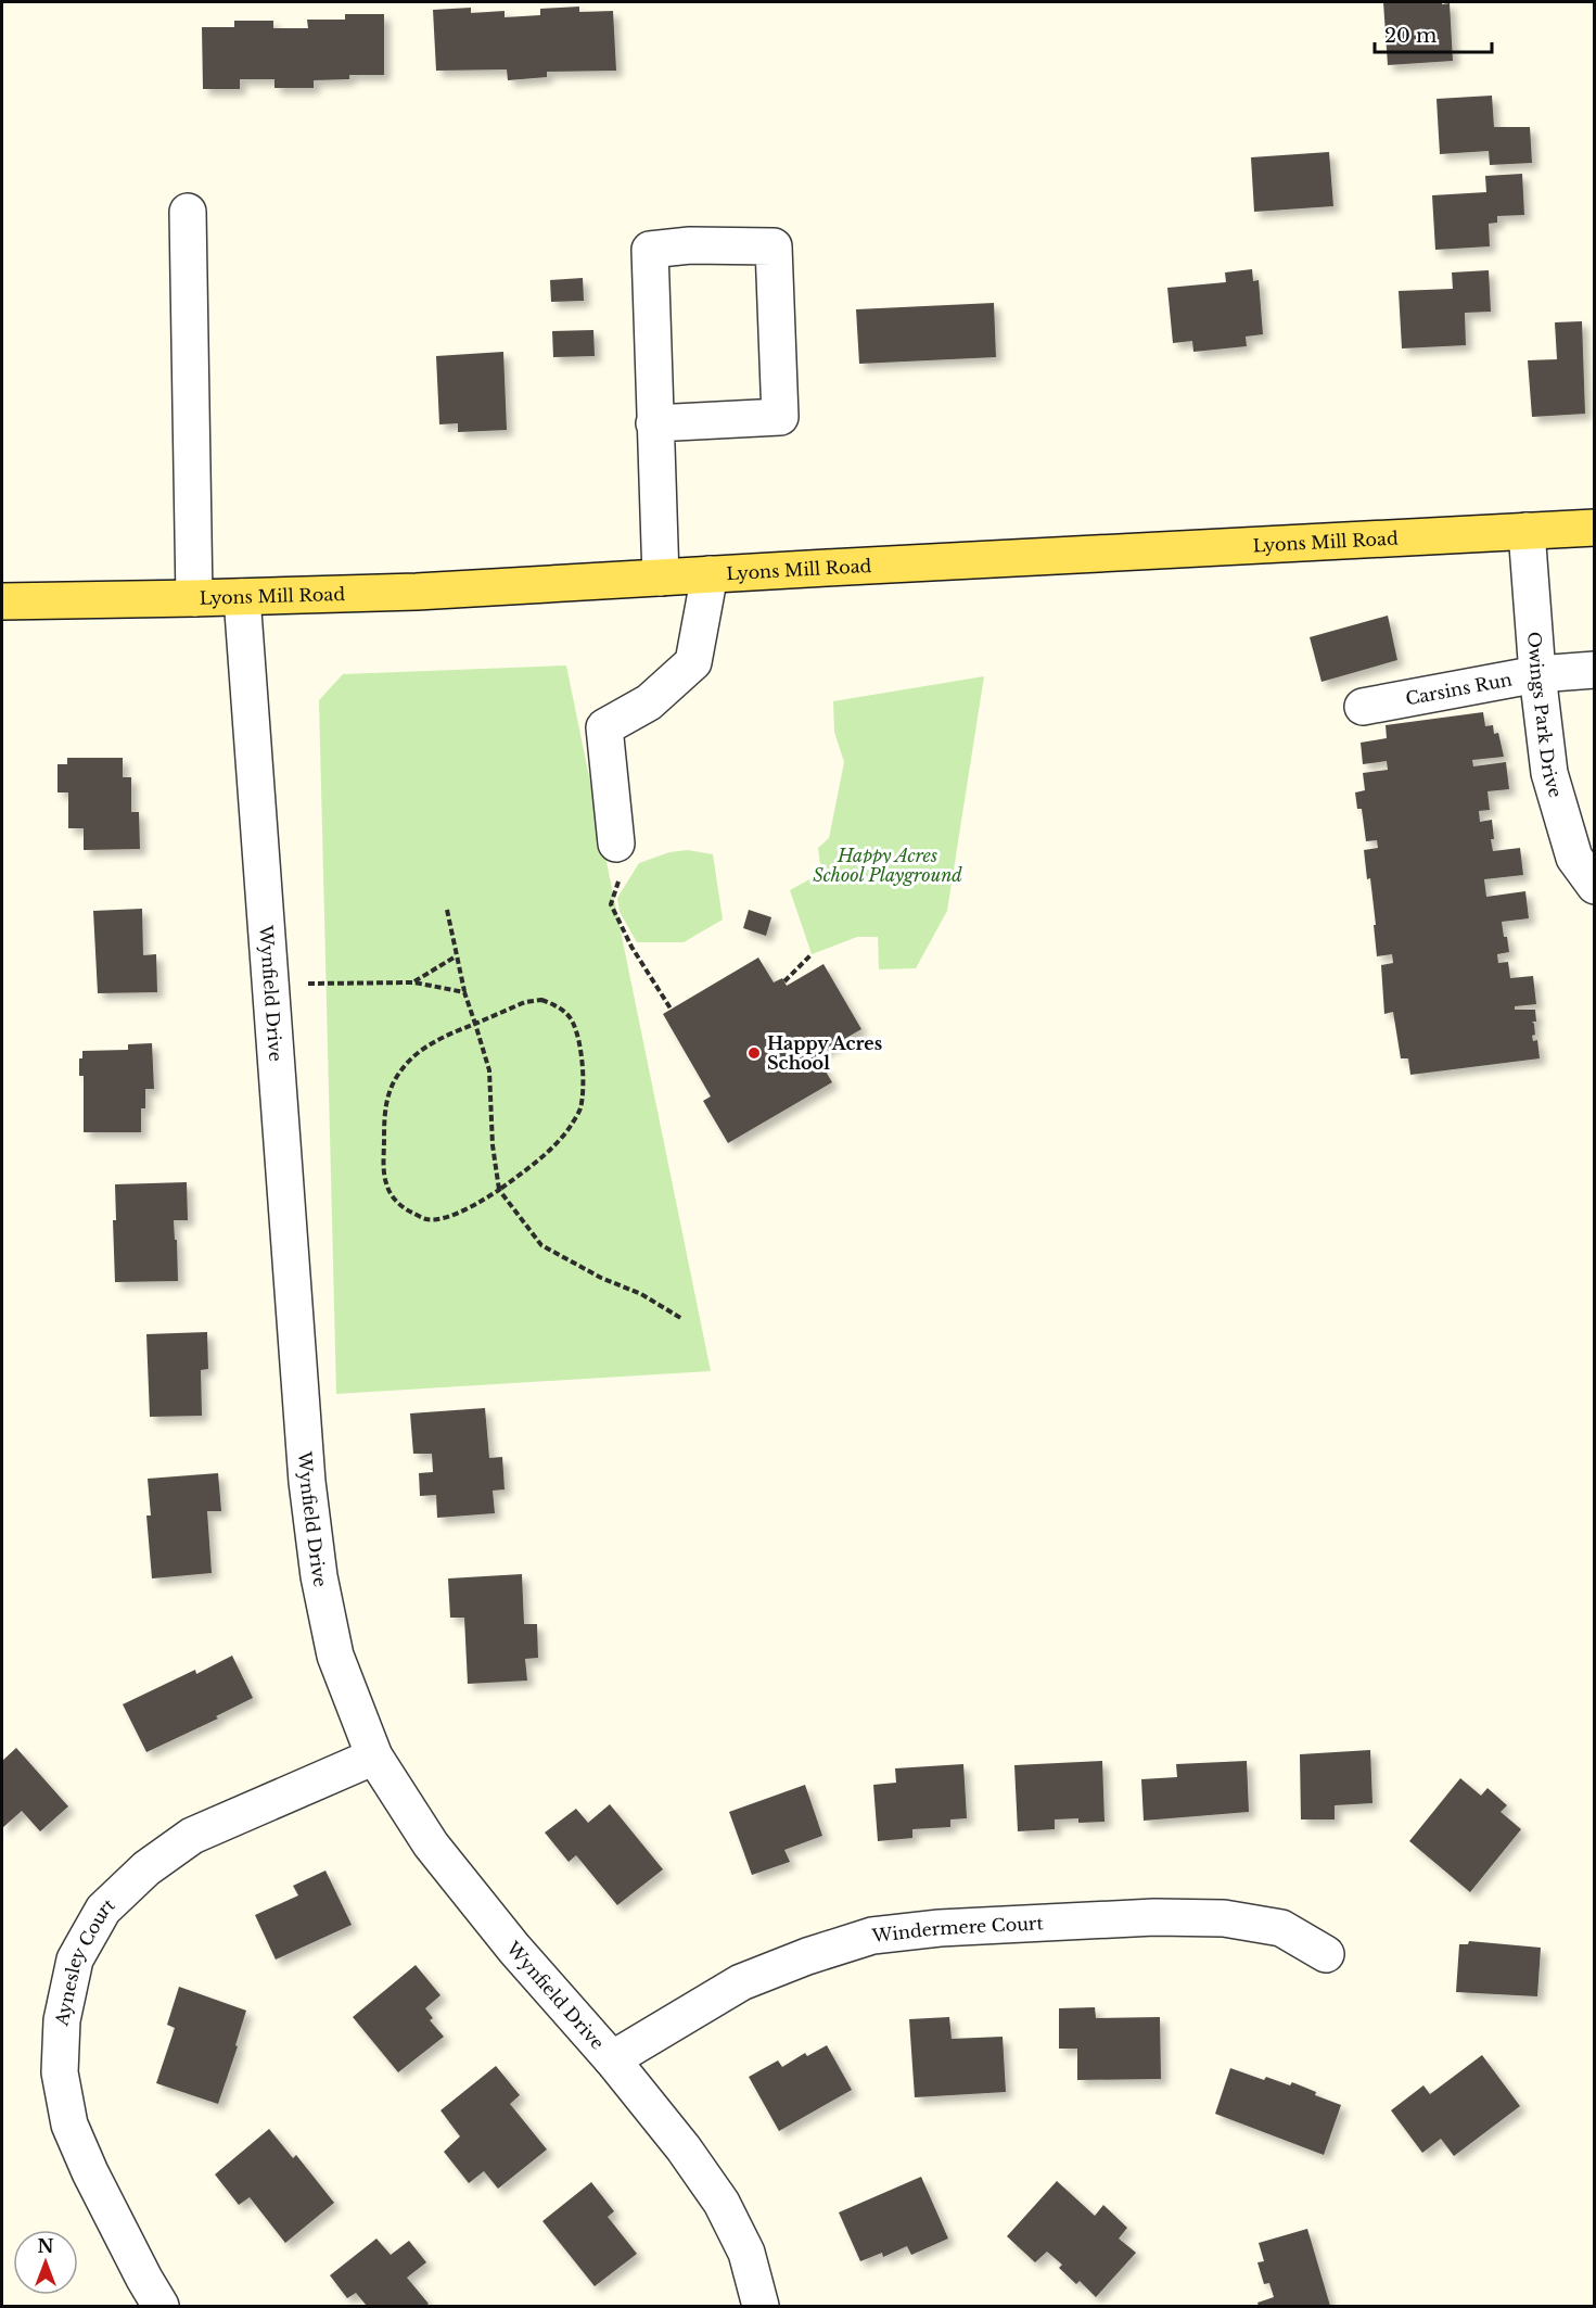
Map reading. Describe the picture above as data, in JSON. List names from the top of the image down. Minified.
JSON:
{"streets":{"main road":["Lyons Mill Road"],"street":["Carsins Run","Owings Park Drive","Wynfield Drive","Windermere Court","Aynesley Court"]},"crossings":[["Lyons Mill Road","Owings Park Drive"],["Lyons Mill Road","Wynfield Drive"],["Carsins Run","Owings Park Drive"],["Wynfield Drive","Windermere Court"],["Wynfield Drive","Aynesley Court"]],"parks":["Happy Acres School Playground"],"places":["Happy Acres School"],"scale_bar":"20 m","north":"top"}
